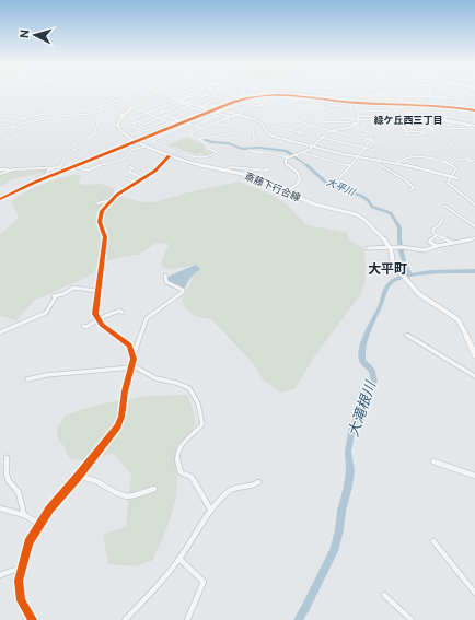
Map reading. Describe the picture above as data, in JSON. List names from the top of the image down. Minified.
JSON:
{"streets":{"main road":["斎藤下行合線"]},"districts":["緑ケ丘西三丁目","大平町"],"water":["大平川","大滝根川"],"north":"left"}
